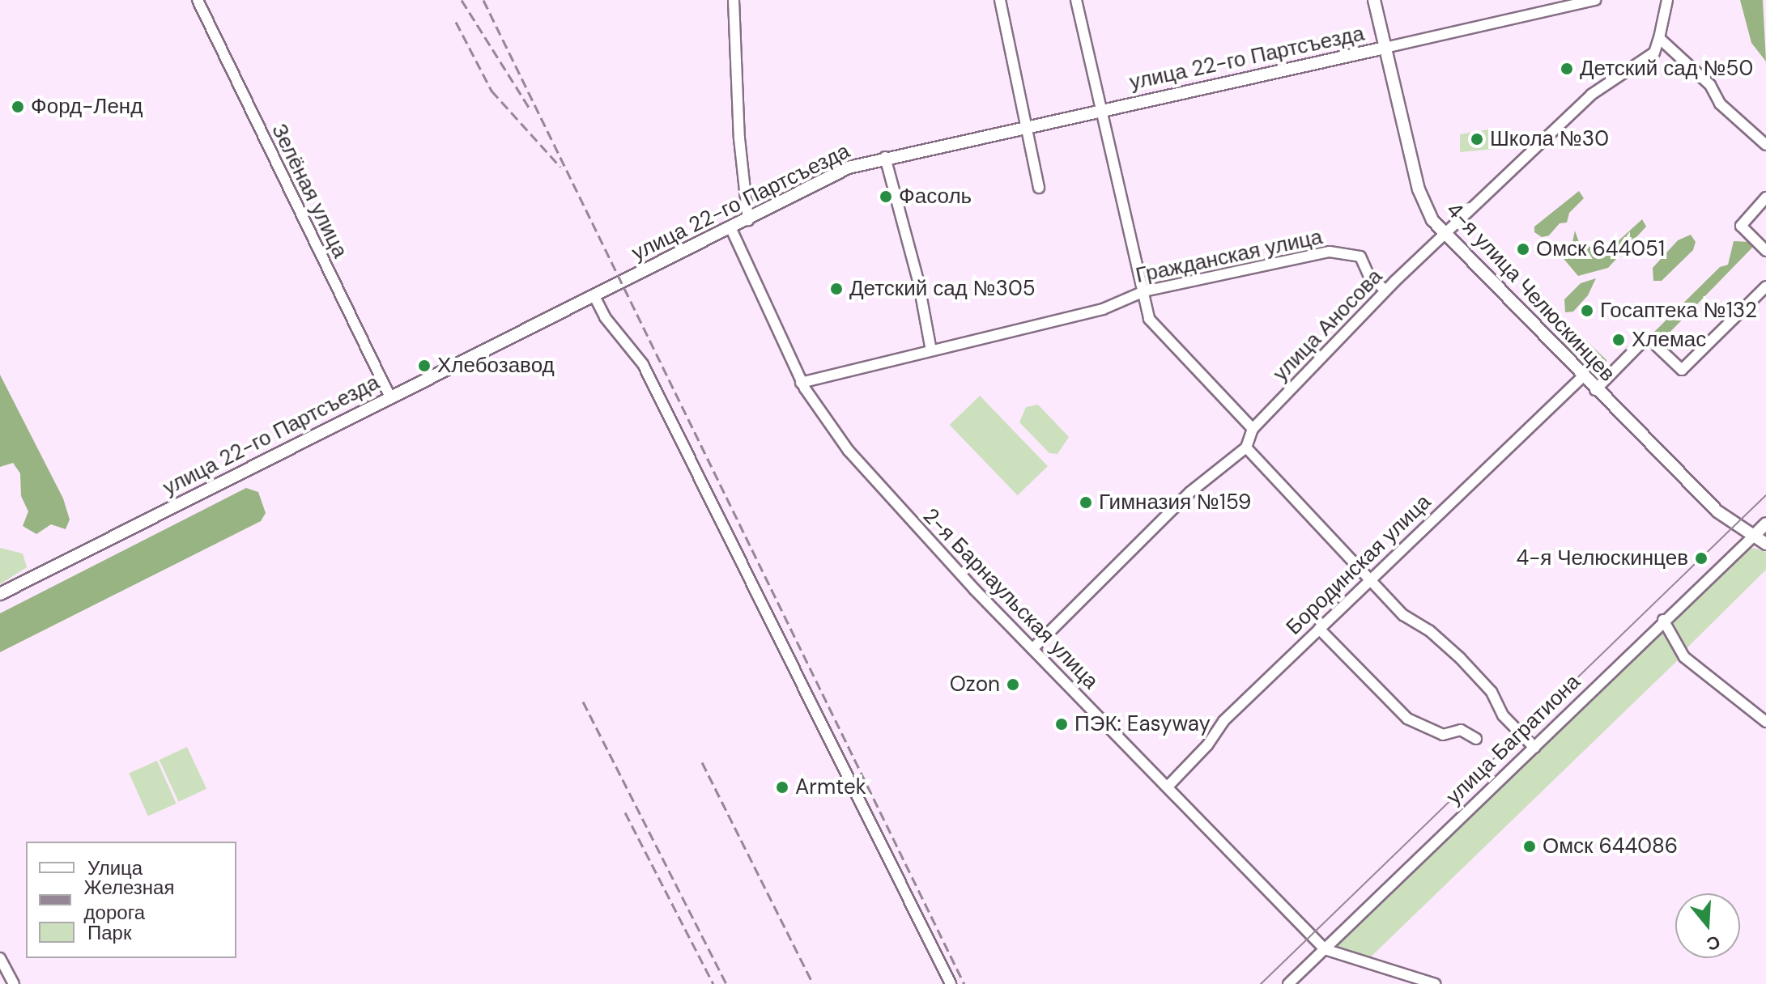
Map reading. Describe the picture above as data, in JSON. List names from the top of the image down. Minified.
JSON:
{"streets":{"main road":["улица 22-го Партсъезда","4-я улица Челюскинцев","улица Багратиона"],"street":["Зелёная улица","Гражданская улица","улица Аносова","Бородинская улица","2-я Барнаульская улица"]},"crossings":[["улица 22-го Партсъезда","Зелёная улица"],["улица 22-го Партсъезда","4-я улица Челюскинцев"],["улица 22-го Партсъезда","2-я Барнаульская улица"],["Гражданская улица","улица Аносова"],["Гражданская улица","2-я Барнаульская улица"],["4-я улица Челюскинцев","улица Аносова"],["4-я улица Челюскинцев","Бородинская улица"],["4-я улица Челюскинцев","улица Багратиона"],["Бородинская улица","2-я Барнаульская улица"],["2-я Барнаульская улица","улица Багратиона"]],"places":["Детский сад №50","Форд-Ленд","Школа №30","Фасоль","Омск 644051","Детский сад №305","Госаптека №132","Хлемас","Хлебозавод","Гимназия №159","4-я Челюскинцев","Ozon","ПЭК: Easyway","Armtek","Омск 644086"],"legend":["Улица","Железная дорога","Парк"],"north":"bottom"}
